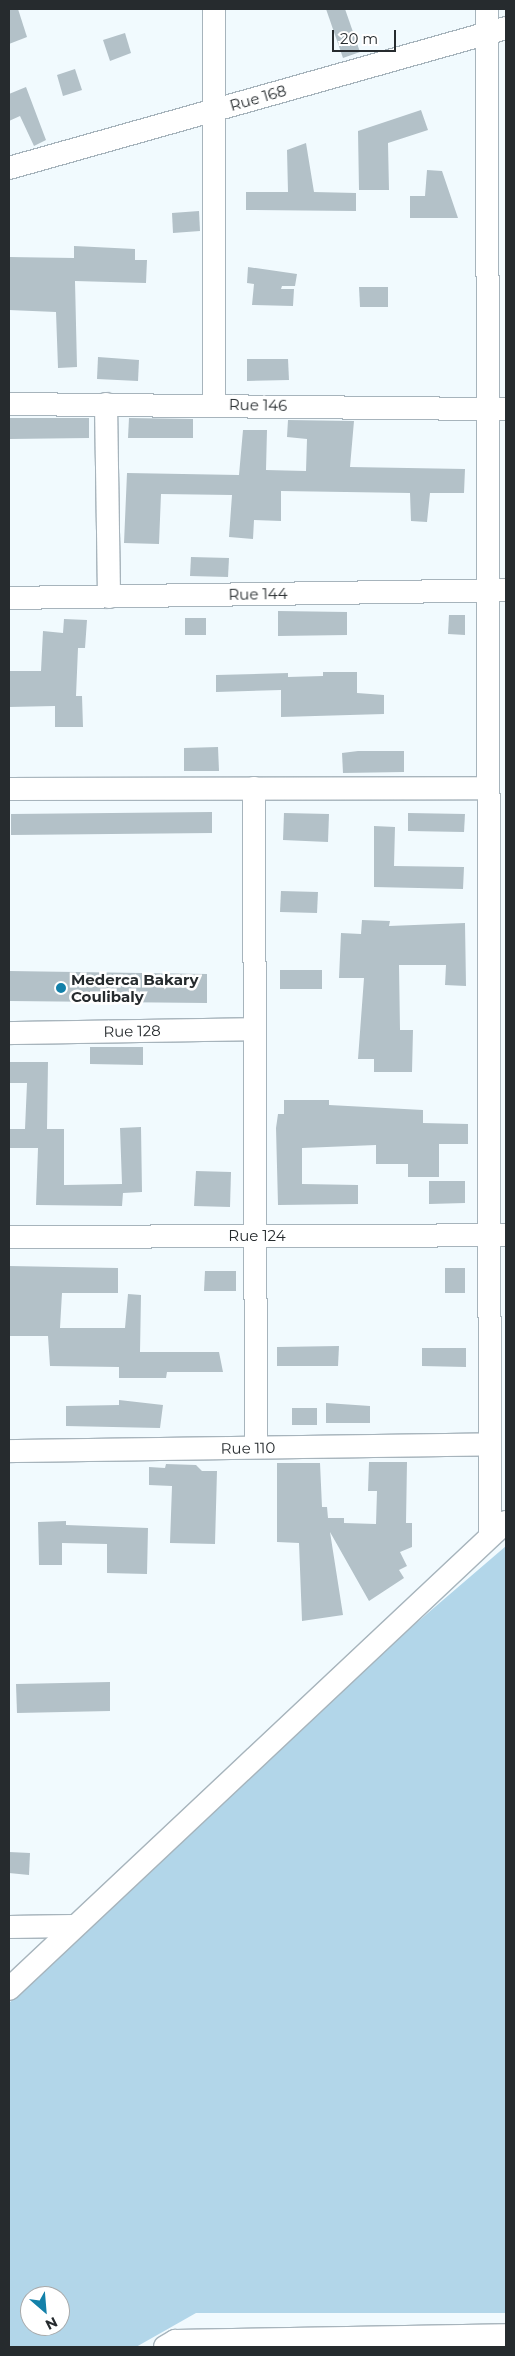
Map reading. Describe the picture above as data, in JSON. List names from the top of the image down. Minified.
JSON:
{"streets":{"street":["Rue 168","Rue 146","Rue 144","Rue 128","Rue 124","Rue 110"]},"places":["Mederca Bakary Coulibaly"],"scale_bar":"20 m","north":"bottom right"}
